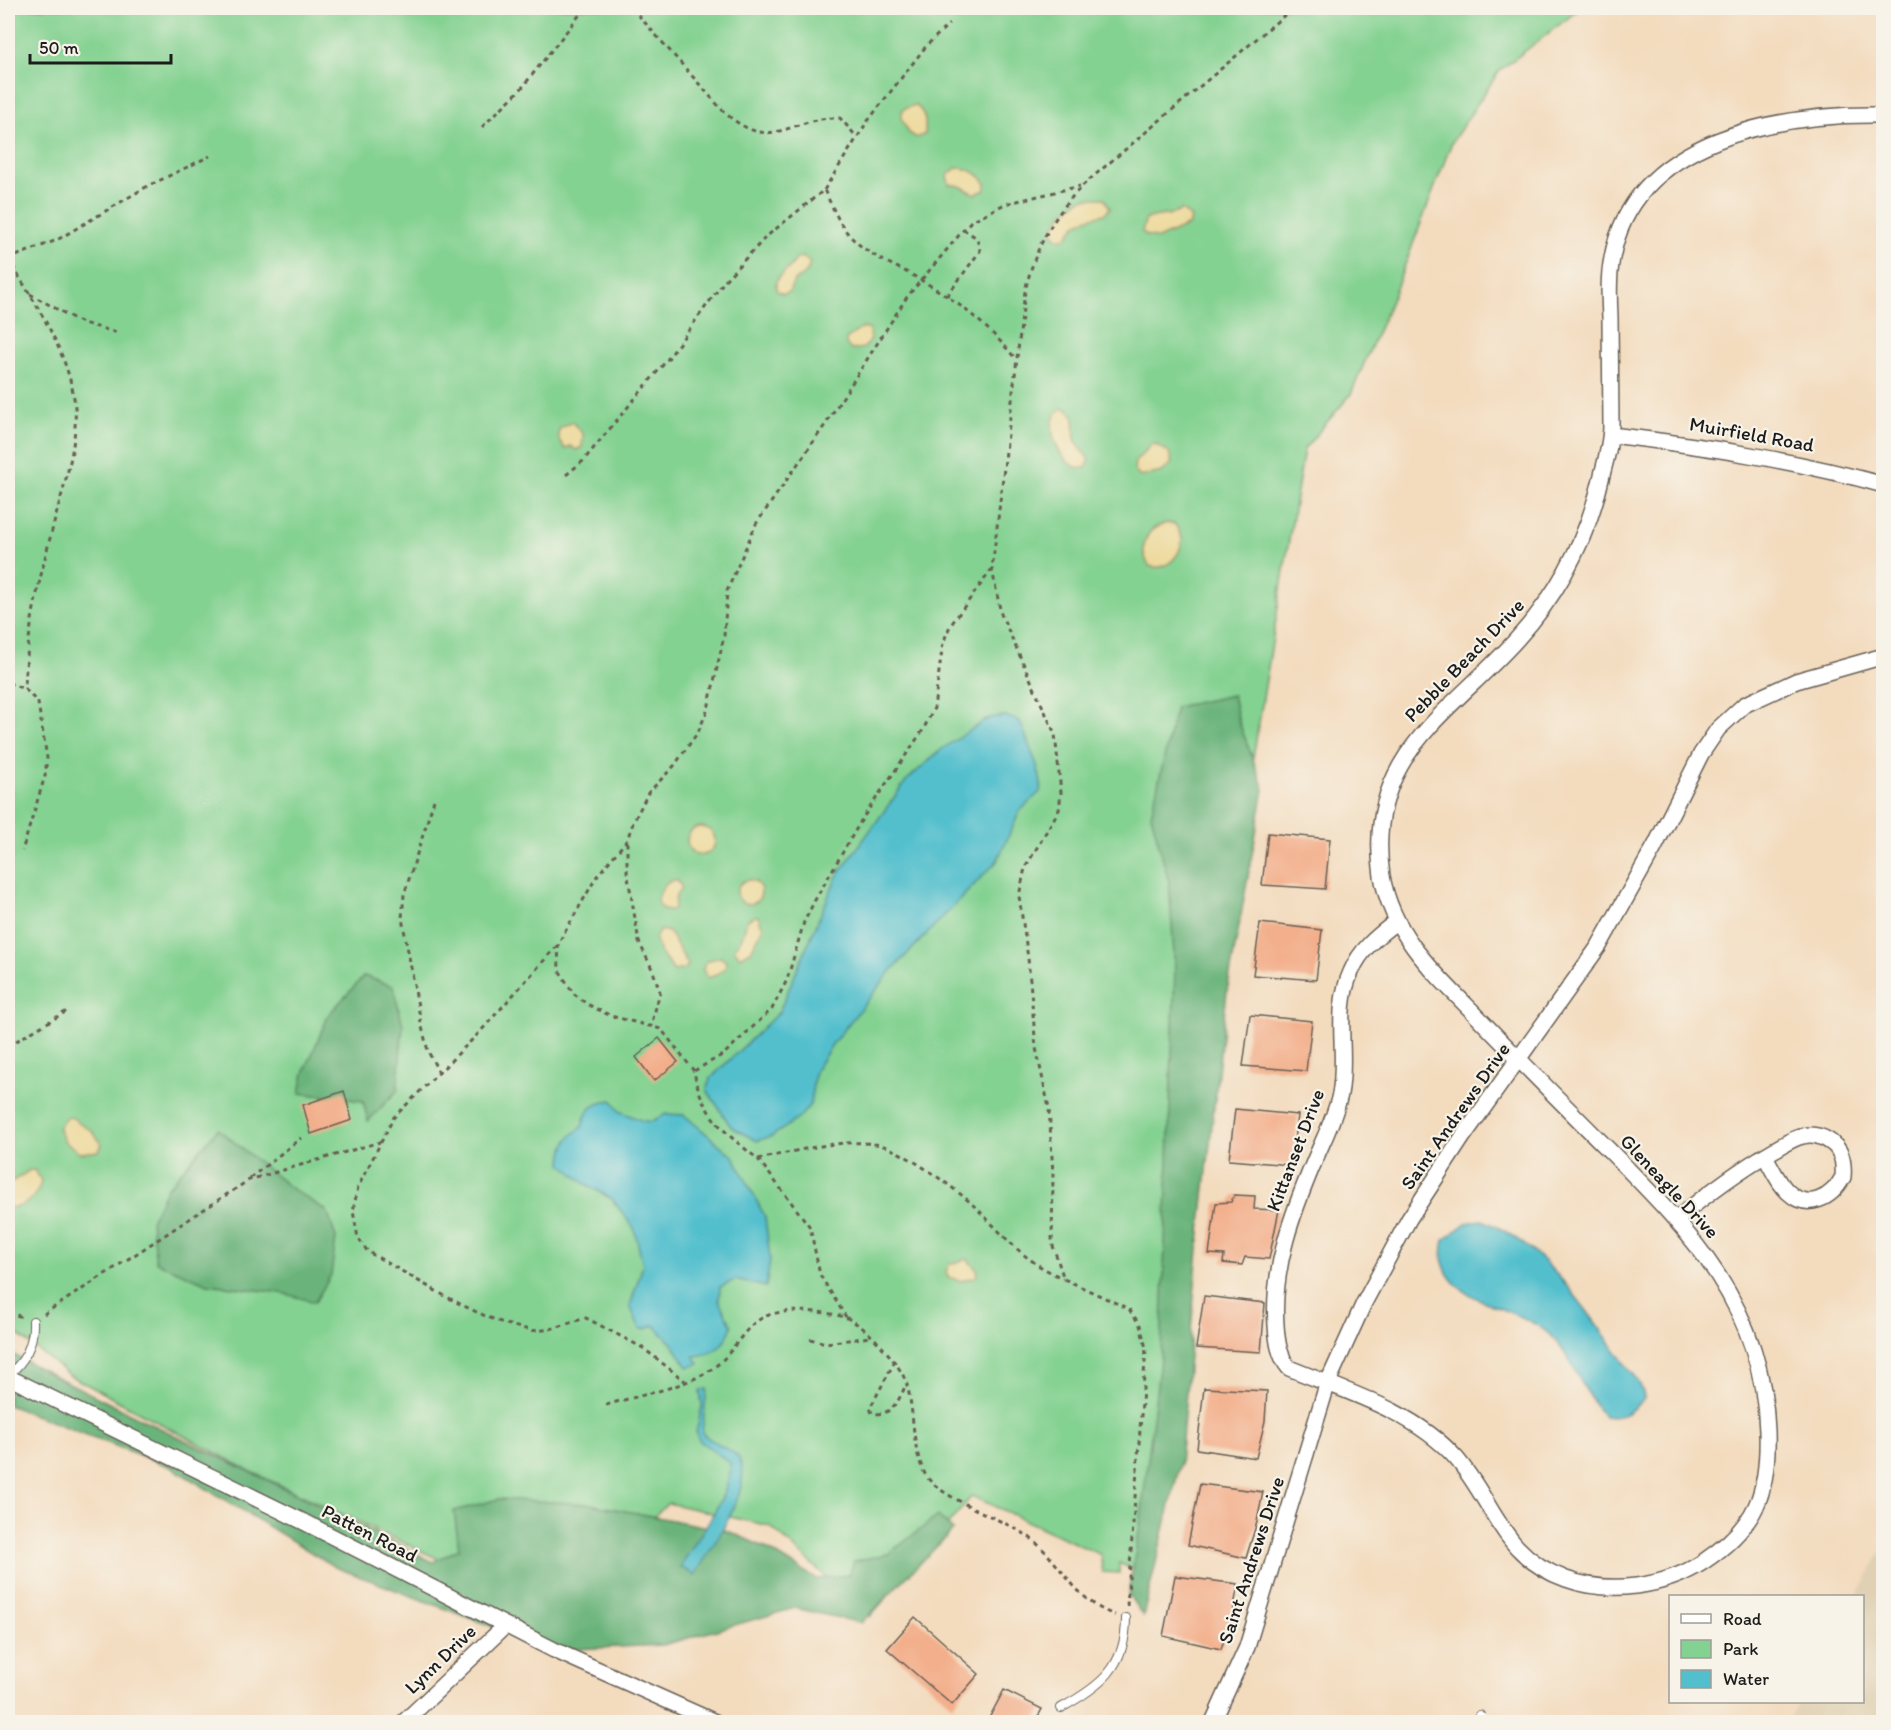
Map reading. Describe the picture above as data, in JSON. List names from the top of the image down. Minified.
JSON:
{"streets":{"street":["Muirfield Road","Pebble Beach Drive","Saint Andrews Drive","Kittanset Drive","Gleneagle Drive","Patten Road","Lynn Drive"]},"crossings":[["Muirfield Road","Pebble Beach Drive"],["Pebble Beach Drive","Saint Andrews Drive"],["Pebble Beach Drive","Kittanset Drive"],["Pebble Beach Drive","Gleneagle Drive"],["Saint Andrews Drive","Kittanset Drive"],["Saint Andrews Drive","Gleneagle Drive"],["Kittanset Drive","Gleneagle Drive"],["Patten Road","Lynn Drive"]],"legend":["Road","Park","Water"],"scale_bar":"50 m"}
